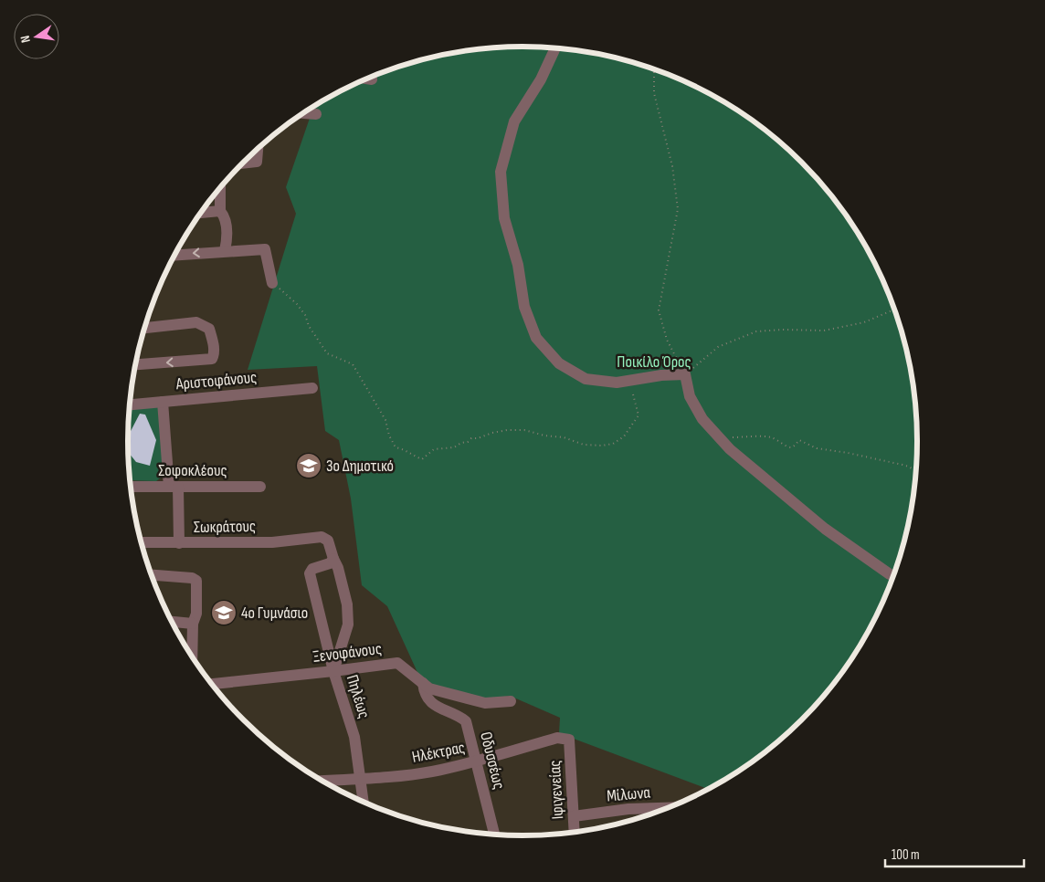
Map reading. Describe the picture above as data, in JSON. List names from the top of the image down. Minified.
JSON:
{"streets":{"street":["Αριστοφάνους","Σοφοκλέους","Σωκράτους","Ξενοφάνους","Πηλέως","Ηλέκτρας","Οδυσσέως","Ιφιγενείας","Μίλωνα"]},"crossings":[["Σωκράτους","Πηλέως"],["Ξενοφάνους","Πηλέως"],["Ξενοφάνους","Οδυσσέως"],["Πηλέως","Ηλέκτρας"],["Ηλέκτρας","Οδυσσέως"],["Ηλέκτρας","Ιφιγενείας"],["Ιφιγενείας","Μίλωνα"]],"parks":["Ποικίλο Όρος"],"places":{"school or university":["3ο Δημοτικό","4ο Γυμνάσιο"]},"scale_bar":"100 m","north":"left"}
